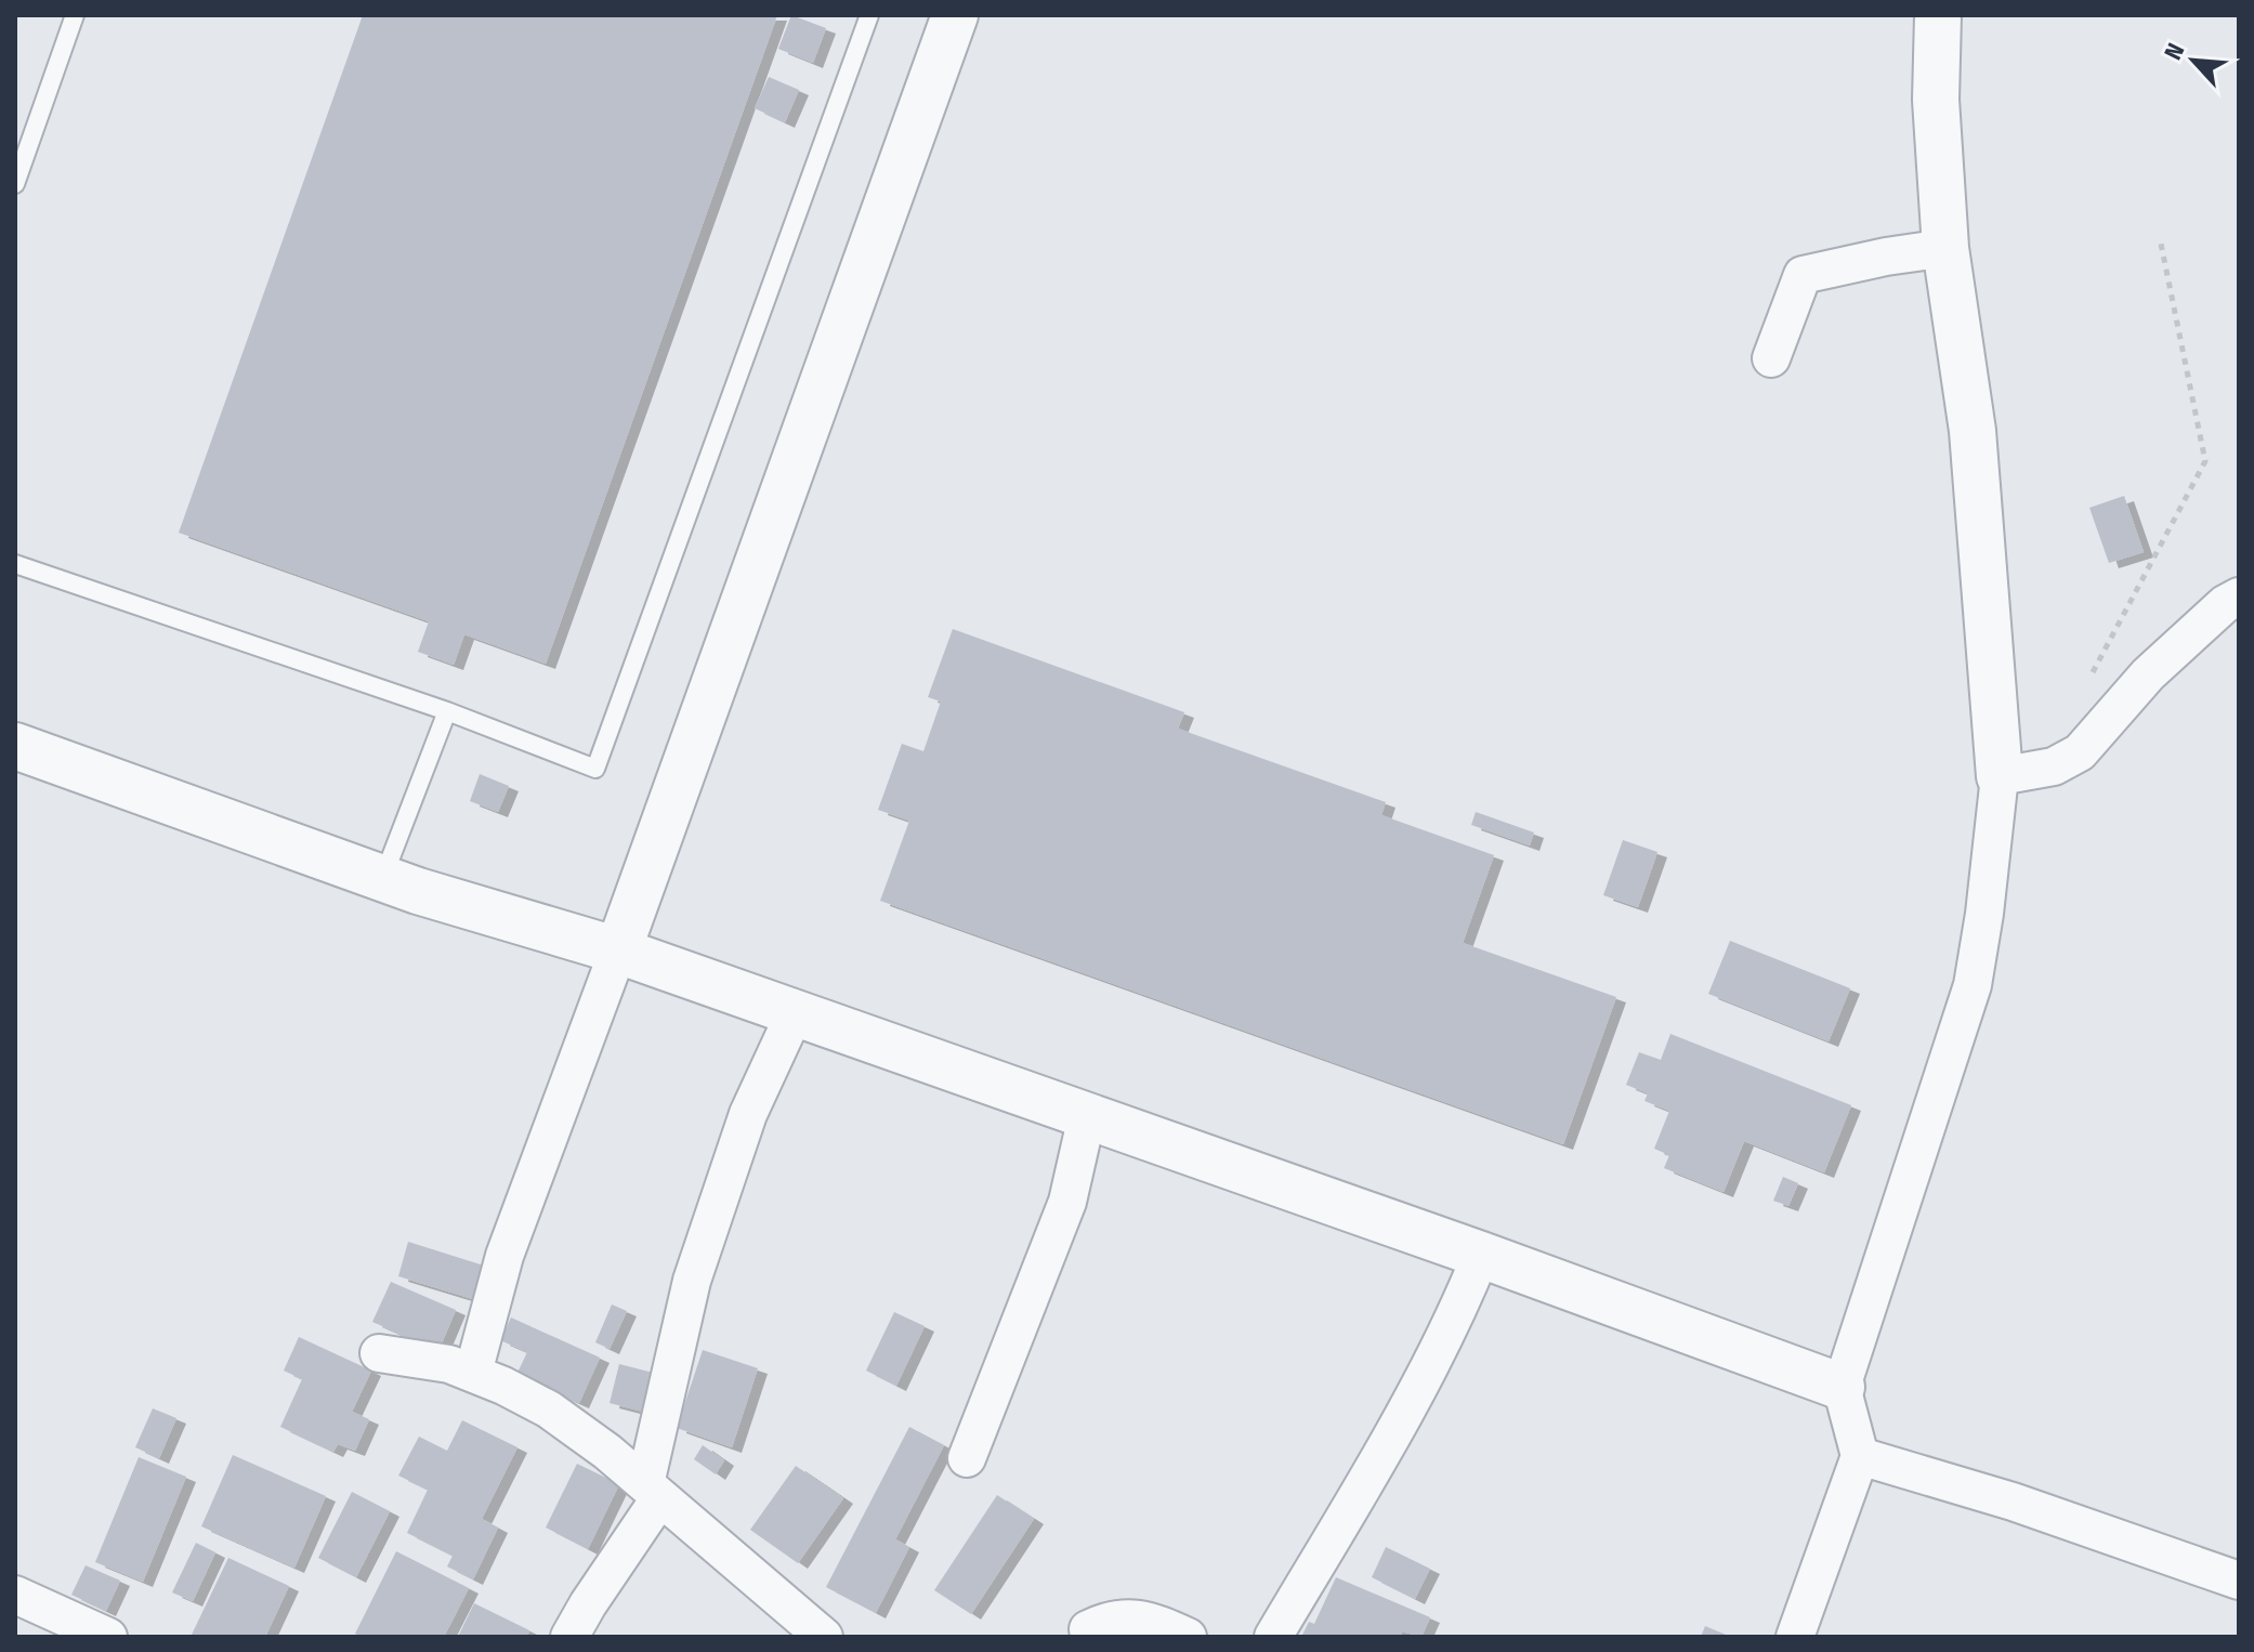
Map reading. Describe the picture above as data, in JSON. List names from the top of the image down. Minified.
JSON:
{"north":"top left"}
